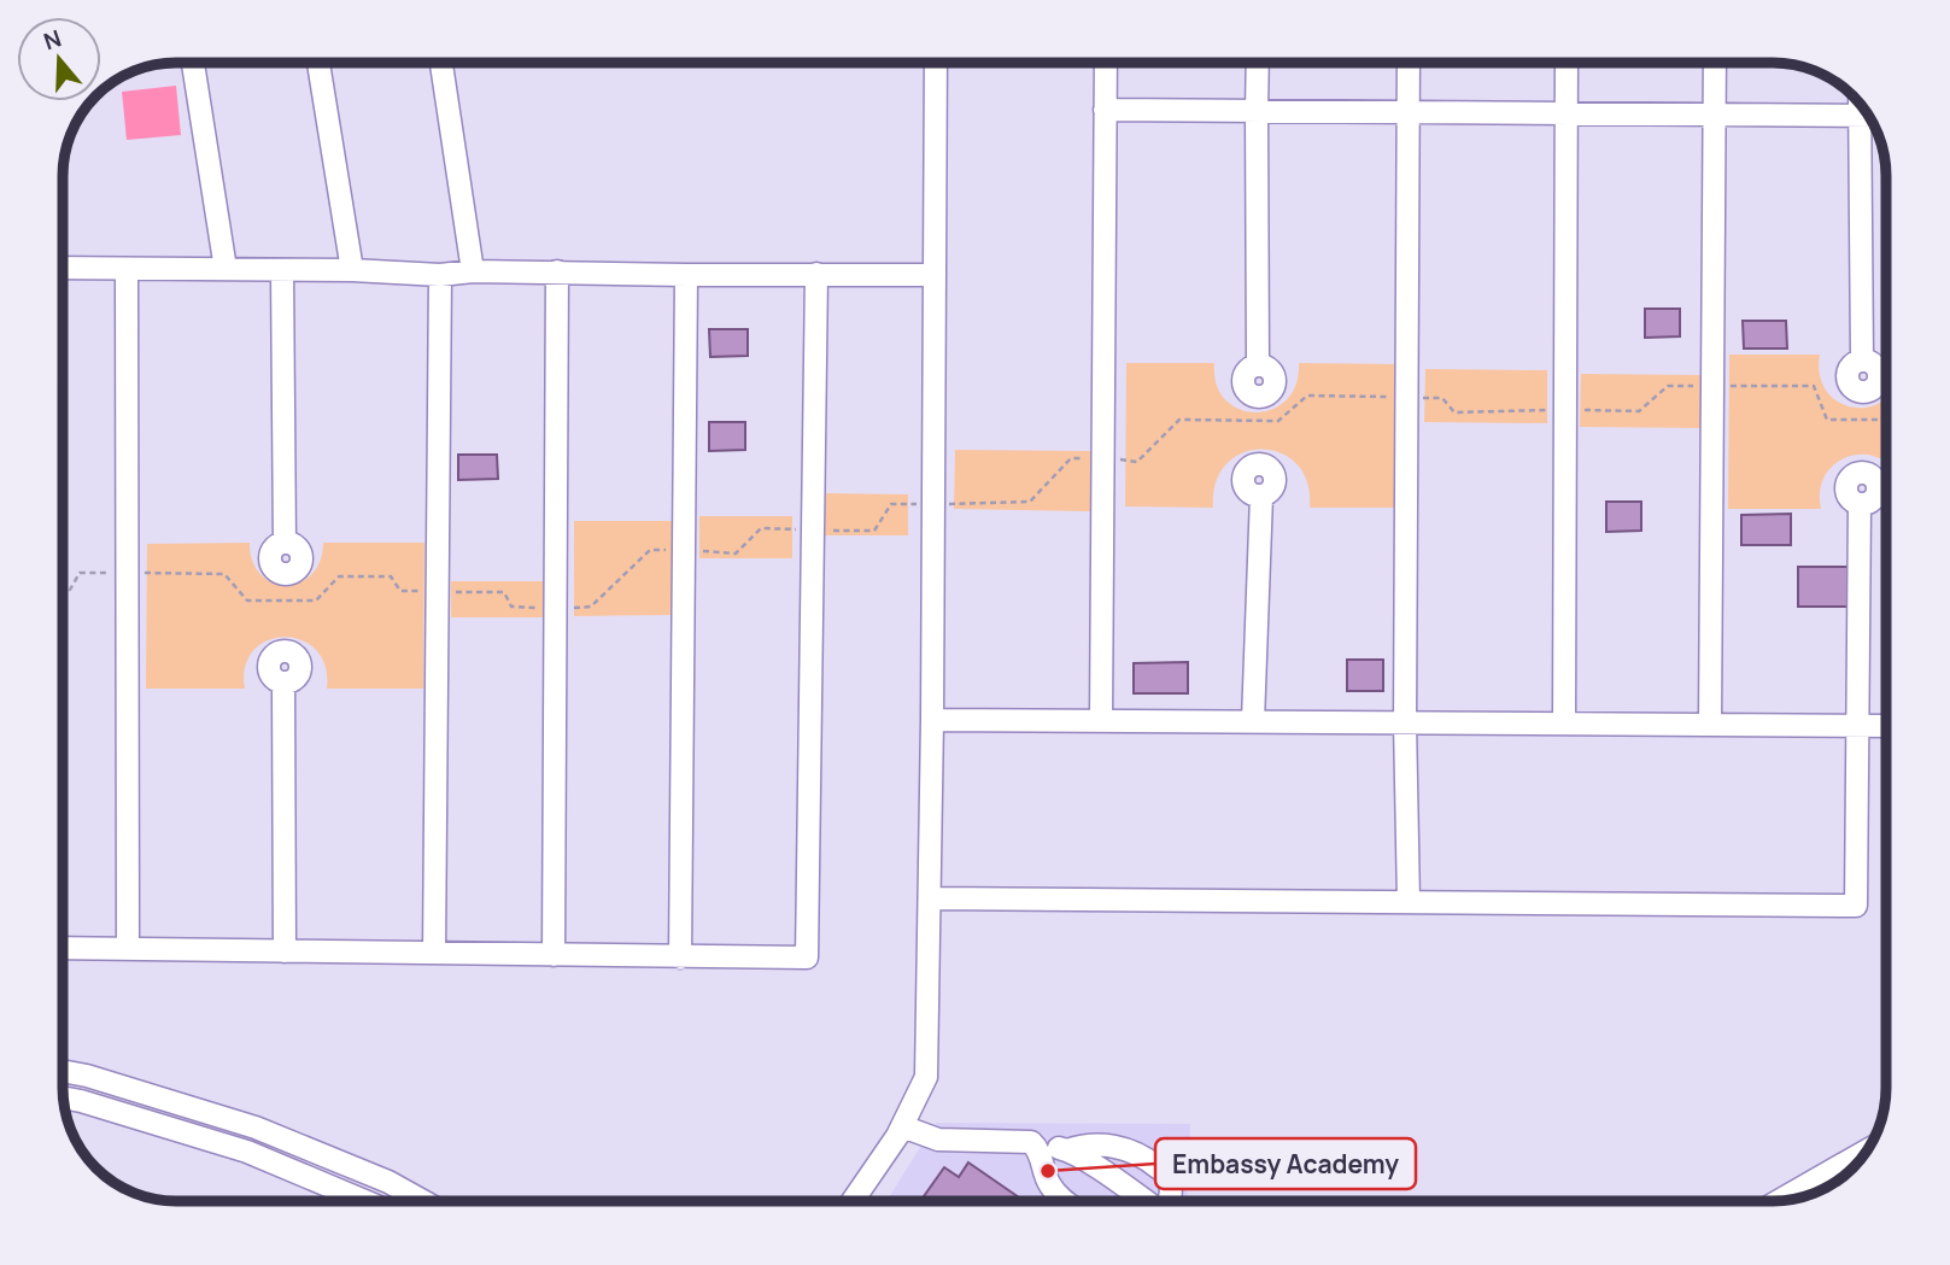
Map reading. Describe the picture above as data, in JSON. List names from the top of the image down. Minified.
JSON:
{"places":["Embassy Academy"],"north":"top"}
